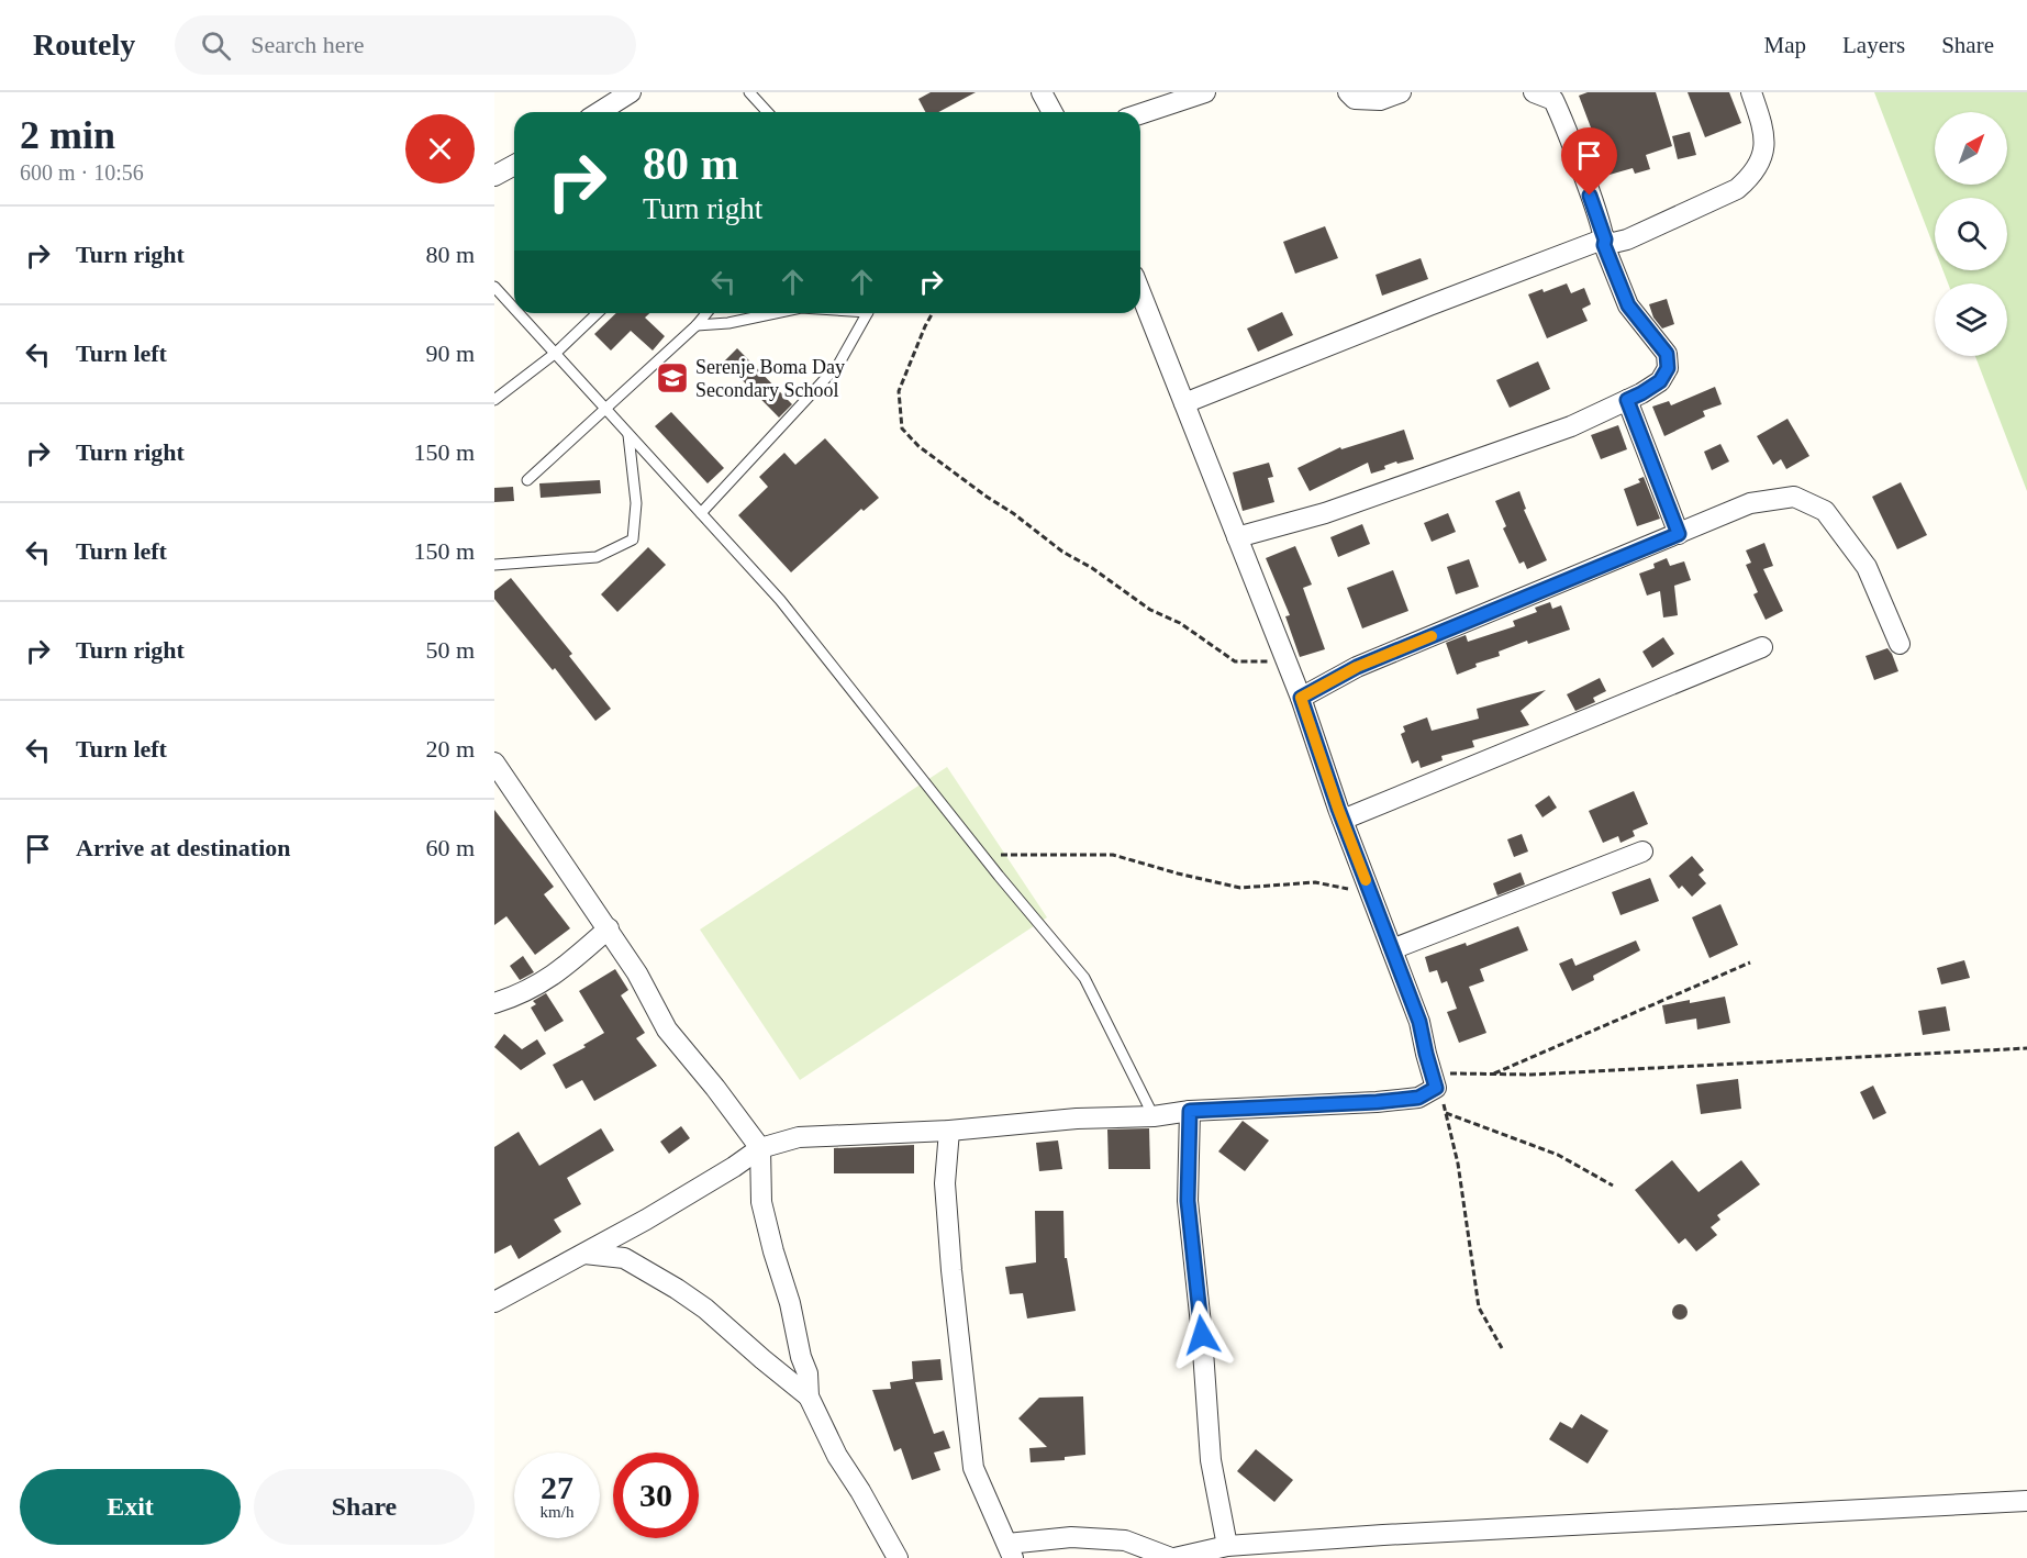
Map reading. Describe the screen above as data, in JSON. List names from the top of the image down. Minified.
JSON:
{"places":{"school or university":["Serenje Boma Day Secondary School"]},"north":"top right","page":{"header":"Routely","search":"Search here","nav":["Map","Layers","Share"],"heading":["2 min","600 m · 10:56"],"turn":["80 m","Turn right"],"list":[{"name":"Turn right","value":"80 m"},{"name":"Turn left","value":"90 m"},{"name":"Turn right","value":"150 m"},{"name":"Turn left","value":"150 m"},{"name":"Turn right","value":"50 m"},{"name":"Turn left","value":"20 m"},{"name":"Arrive at destination","value":"60 m"}],"speed":"27 km/h","limit":"30","buttons":["Exit","Share"]}}
